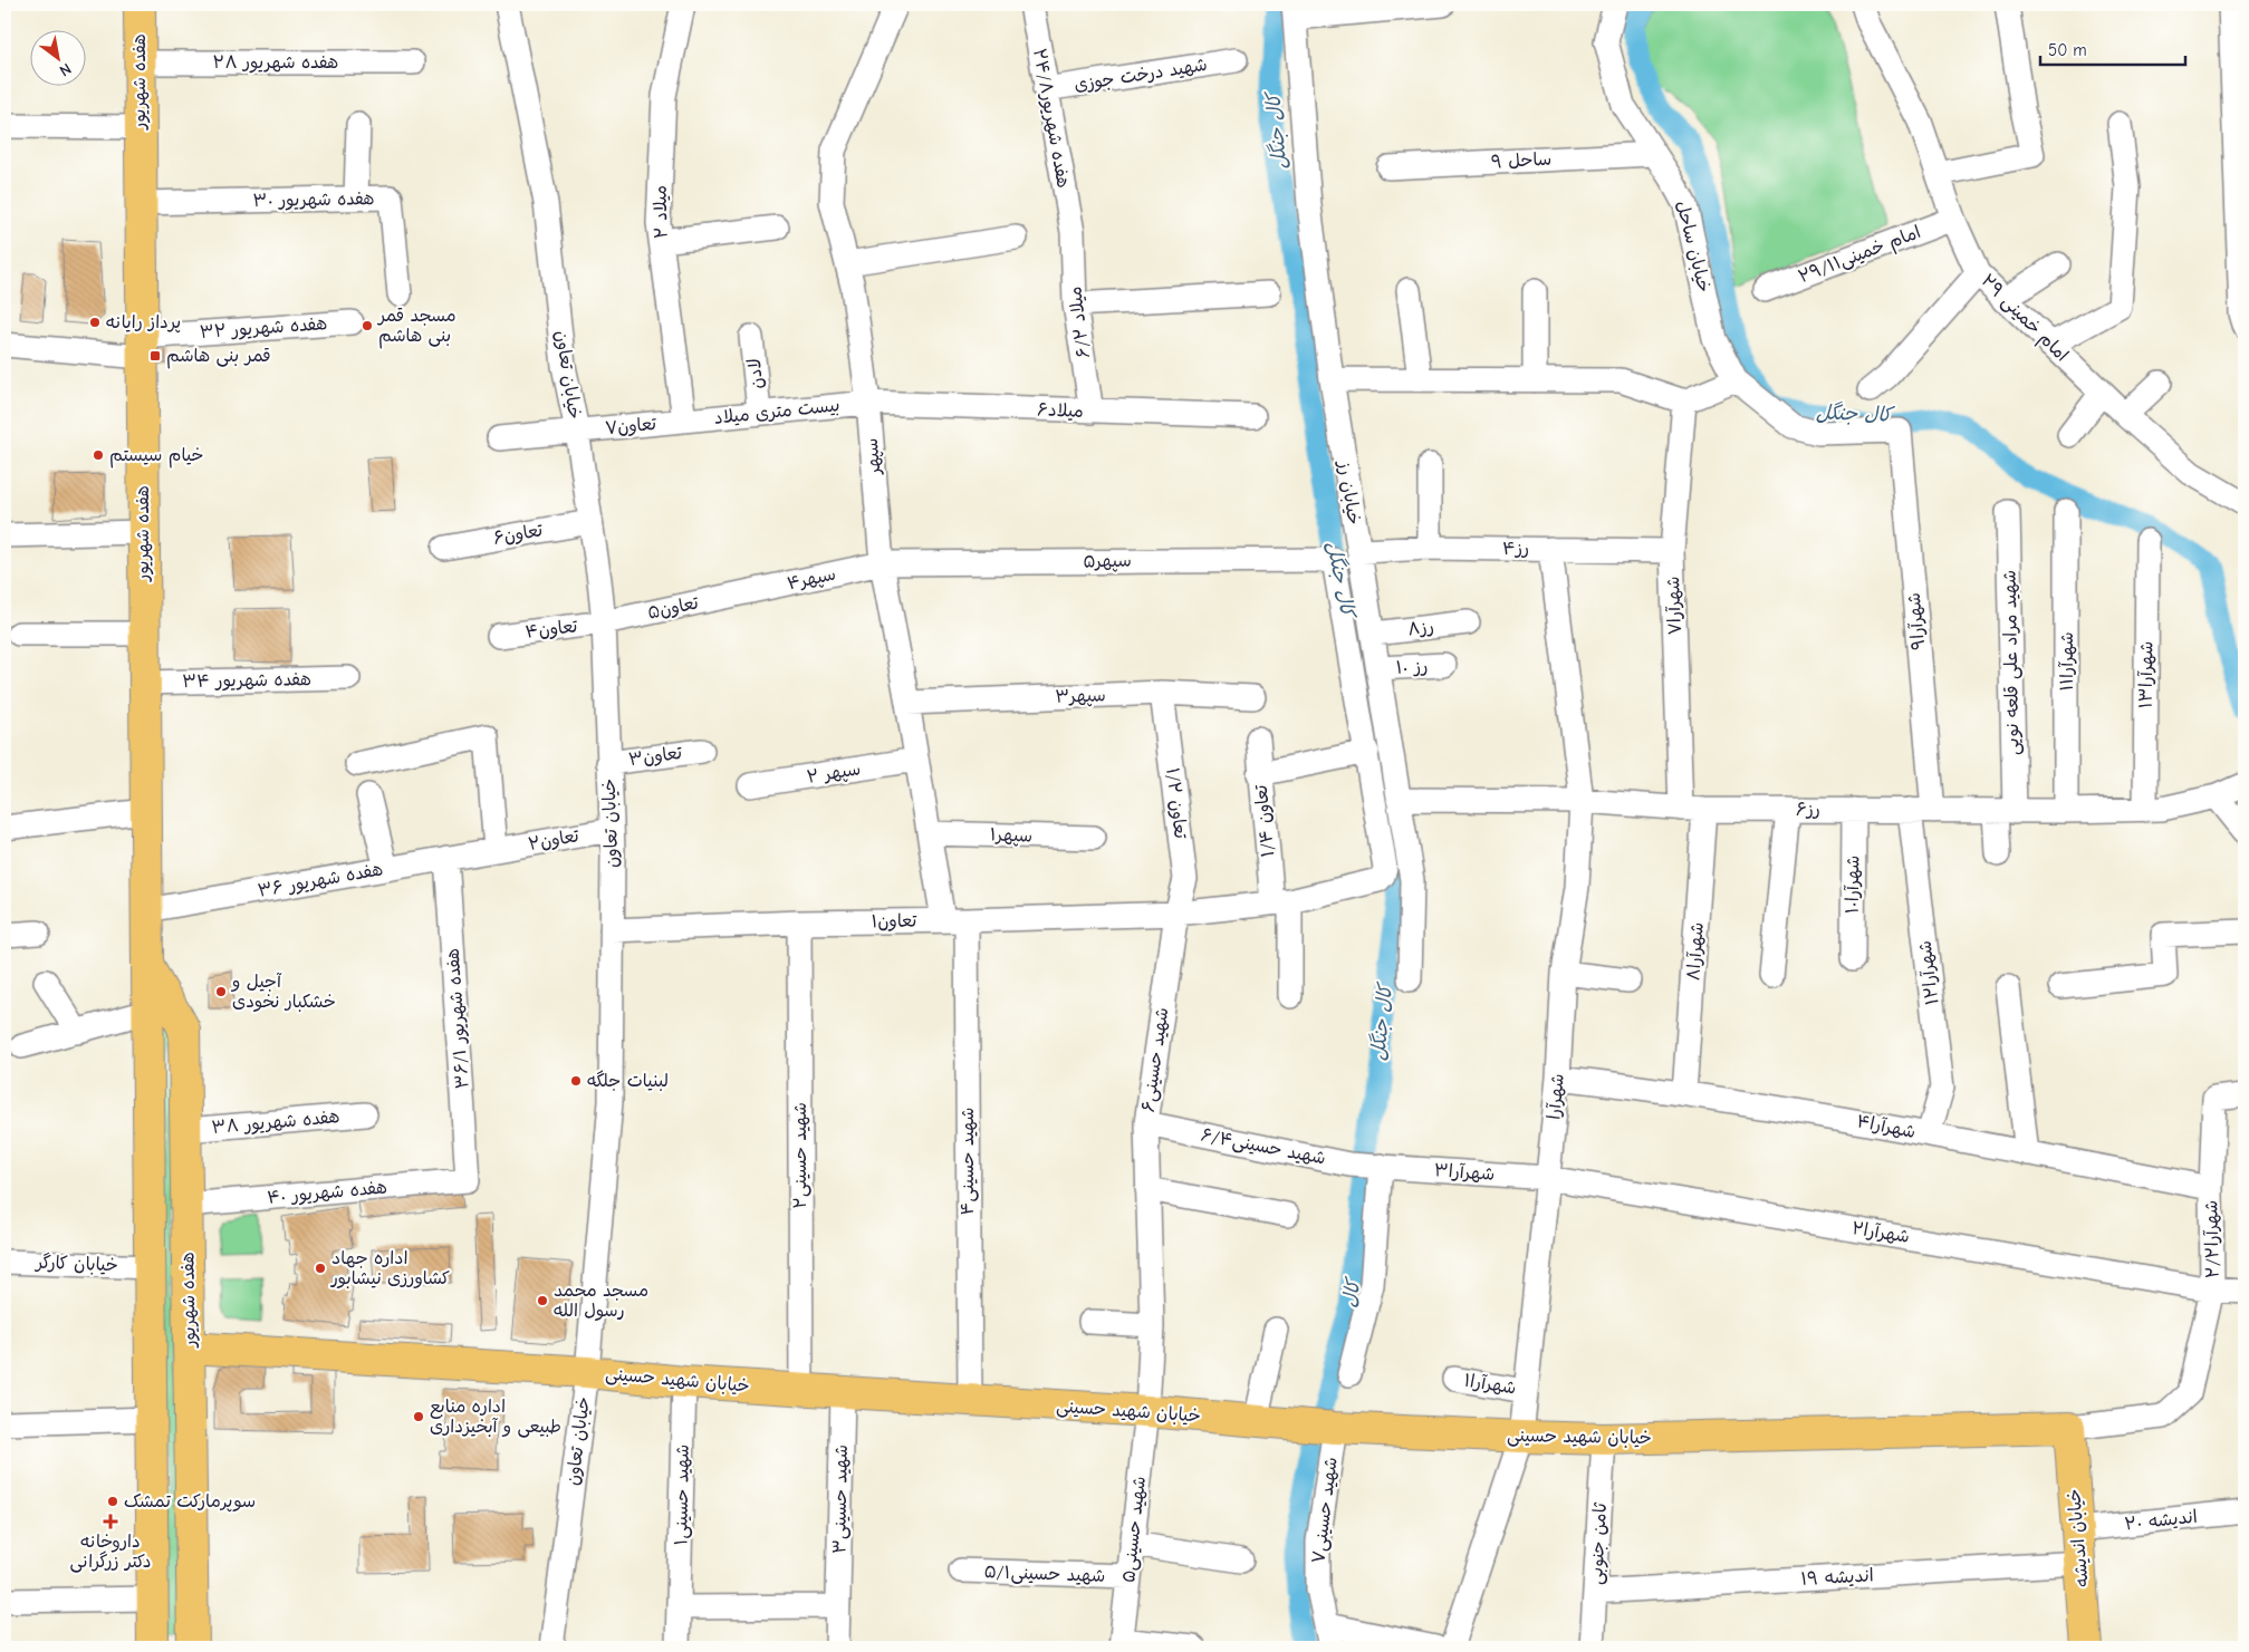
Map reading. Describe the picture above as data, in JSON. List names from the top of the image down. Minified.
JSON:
{"streets":{"main road":["هفده شهریور","خیابان شهید حسینی","خیابان اندیشه"],"street":["هفده شهریور ۲۸","شهید درخت جوزی","هفده شهریور۲۴/۸","ساحل ۹","هفده شهریور ۳۰","میلاد ۲","خیابان ساحل","امام خمینی۲۹/۱۱","امام خمینی ۲۹","میلاد ۶/۲","هفده شهریور ۳۲","لادن","خیابان تعاون","میلاد۶","بیست متری میلاد","تعاون۷","سپهر","خیابان رز","تعاون۶","رز۴","سپهر۵","سپهر۴","شهرآرا۷","تعاون۵","شهرآرا۹","رز۸","تعاون۴","شهرآرا۱۱","شهید مراد علی قلعه نویی","رز ۱۰","شهرآرا۱۳","هفده شهریور ۳۴","سپهر۳","تعاون۳","سپهر ۲","تعاون ۱/۲","رز۶","تعاون ۱/۴","سپهر۱","تعاون۲","هفده شهریور ۳۶","شهرآرا۱۰","تعاون۱","شهرآرا۸","شهرآرا۱۲","هفده شهریور ۳۶/۱","شهید حسینی۶","شهرآرا","هفده شهریور ۳۸","شهرآرا۴","شهید حسینی۶/۴","شهید حسینی۲","شهید حسینی۴","شهرآرا۳","هفده شهریور ۴۰","شهرآرا۲","شهرآرا۲/۲","خیابان کارگر","شهرآرا۱","شهید حسینی۱","شهید حسینی۳","شهید حسینی۷","اندیشه ۲۰","شهید حسینی۵","ثامن جنوبی","شهید حسینی۵/۱","اندیشه ۱۹"]},"crossings":[["هفده شهریور ۲۸","هفده شهریور"],["شهید درخت جوزی","هفده شهریور۲۴/۸"],["هفده شهریور","هفده شهریور ۳۰"],["هفده شهریور","هفده شهریور ۳۲"],["هفده شهریور","هفده شهریور ۳۴"],["هفده شهریور","هفده شهریور ۳۶"],["هفده شهریور","هفده شهریور ۳۸"],["هفده شهریور","هفده شهریور ۴۰"],["هفده شهریور","خیابان کارگر"],["هفده شهریور","خیابان شهید حسینی"],["هفده شهریور۲۴/۸","میلاد ۶/۲"],["ساحل ۹","خیابان ساحل"],["میلاد ۲","بیست متری میلاد"],["میلاد ۲","تعاون۷"],["خیابان ساحل","شهرآرا۹"],["امام خمینی۲۹/۱۱","امام خمینی ۲۹"],["میلاد ۶/۲","میلاد۶"],["لادن","بیست متری میلاد"],["خیابان تعاون","تعاون۷"],["خیابان تعاون","تعاون۶"],["خیابان تعاون","تعاون۵"],["خیابان تعاون","تعاون۴"],["خیابان تعاون","تعاون۳"],["خیابان تعاون","تعاون۲"],["خیابان تعاون","تعاون۱"],["خیابان تعاون","خیابان شهید حسینی"],["میلاد۶","بیست متری میلاد"],["میلاد۶","سپهر"],["بیست متری میلاد","تعاون۷"],["بیست متری میلاد","سپهر"],["سپهر","سپهر۵"],["سپهر","سپهر۴"],["سپهر","سپهر۳"],["سپهر","سپهر ۲"],["سپهر","سپهر۱"],["سپهر","تعاون۱"],["سپهر","شهید حسینی۴"],["خیابان رز","رز۴"],["خیابان رز","رز۸"],["خیابان رز","رز ۱۰"],["خیابان رز","رز۶"],["رز۴","شهرآرا۷"],["رز۴","شهرآرا"],["سپهر۵","سپهر۴"],["سپهر۴","تعاون۵"],["شهرآرا۷","رز۶"],["شهرآرا۷","شهرآرا۸"],["تعاون۵","تعاون۴"],["شهرآرا۹","رز۶"],["شهرآرا۱۱","رز۶"],["شهید مراد علی قلعه نویی","رز۶"],["شهرآرا۱۳","رز۶"],["سپهر۳","تعاون ۱/۲"],["تعاون ۱/۲","تعاون۱"],["تعاون ۱/۲","شهید حسینی۶"],["رز۶","شهرآرا۱۰"],["رز۶","شهرآرا۸"],["رز۶","شهرآرا۱۲"],["رز۶","شهرآرا"],["تعاون۲","هفده شهریور ۳۶"],["هفده شهریور ۳۶","هفده شهریور ۳۶/۱"],["تعاون۱","شهید حسینی۶"],["تعاون۱","شهید حسینی۲"],["تعاون۱","شهید حسینی۴"],["شهرآرا۸","شهرآرا۴"],["شهرآرا۱۲","شهرآرا۴"],["هفده شهریور ۳۶/۱","هفده شهریور ۴۰"],["شهید حسینی۶","شهید حسینی۶/۴"],["شهید حسینی۶","خیابان شهید حسینی"],["شهید حسینی۶","شهید حسینی۵"],["شهرآرا","شهرآرا۴"],["شهرآرا","شهرآرا۳"],["شهرآرا","شهرآرا۲"],["شهرآرا","خیابان شهید حسینی"],["شهرآرا","شهرآرا۱"],["شهرآرا۴","شهرآرا۲/۲"],["شهید حسینی۶/۴","شهرآرا۳"],["شهید حسینی۲","خیابان شهید حسینی"],["شهید حسینی۴","خیابان شهید حسینی"],["شهرآرا۳","شهرآرا۲"],["شهرآرا۲","شهرآرا۲/۲"],["شهرآرا۲/۲","خیابان شهید حسینی"],["شهرآرا۲/۲","خیابان اندیشه"],["خیابان شهید حسینی","شهید حسینی۱"],["خیابان شهید حسینی","شهید حسینی۳"],["خیابان شهید حسینی","شهید حسینی۷"],["خیابان شهید حسینی","شهید حسینی۵"],["خیابان شهید حسینی","خیابان اندیشه"],["خیابان شهید حسینی","ثامن جنوبی"],["اندیشه ۲۰","خیابان اندیشه"],["شهید حسینی۵","شهید حسینی۵/۱"],["خیابان اندیشه","اندیشه ۱۹"],["ثامن جنوبی","اندیشه ۱۹"]],"water":["کال جنگل","کال"],"places":{"other":["پرداز رایانه","مسجد قمر بنی هاشم","خیام سیستم","آجیل و خشکبار نخودی","لبنیات جلگه","اداره جهاد کشاورزی نیشابور","مسجد محمد رسول الله","اداره منابع طبیعی و آبخیزداری","سوپرمارکت تمشک"],"transit":["قمر بنی هاشم"],"health":["داروخانه دکتر زرگرانی"]},"scale_bar":"50 m","north":"bottom right"}
